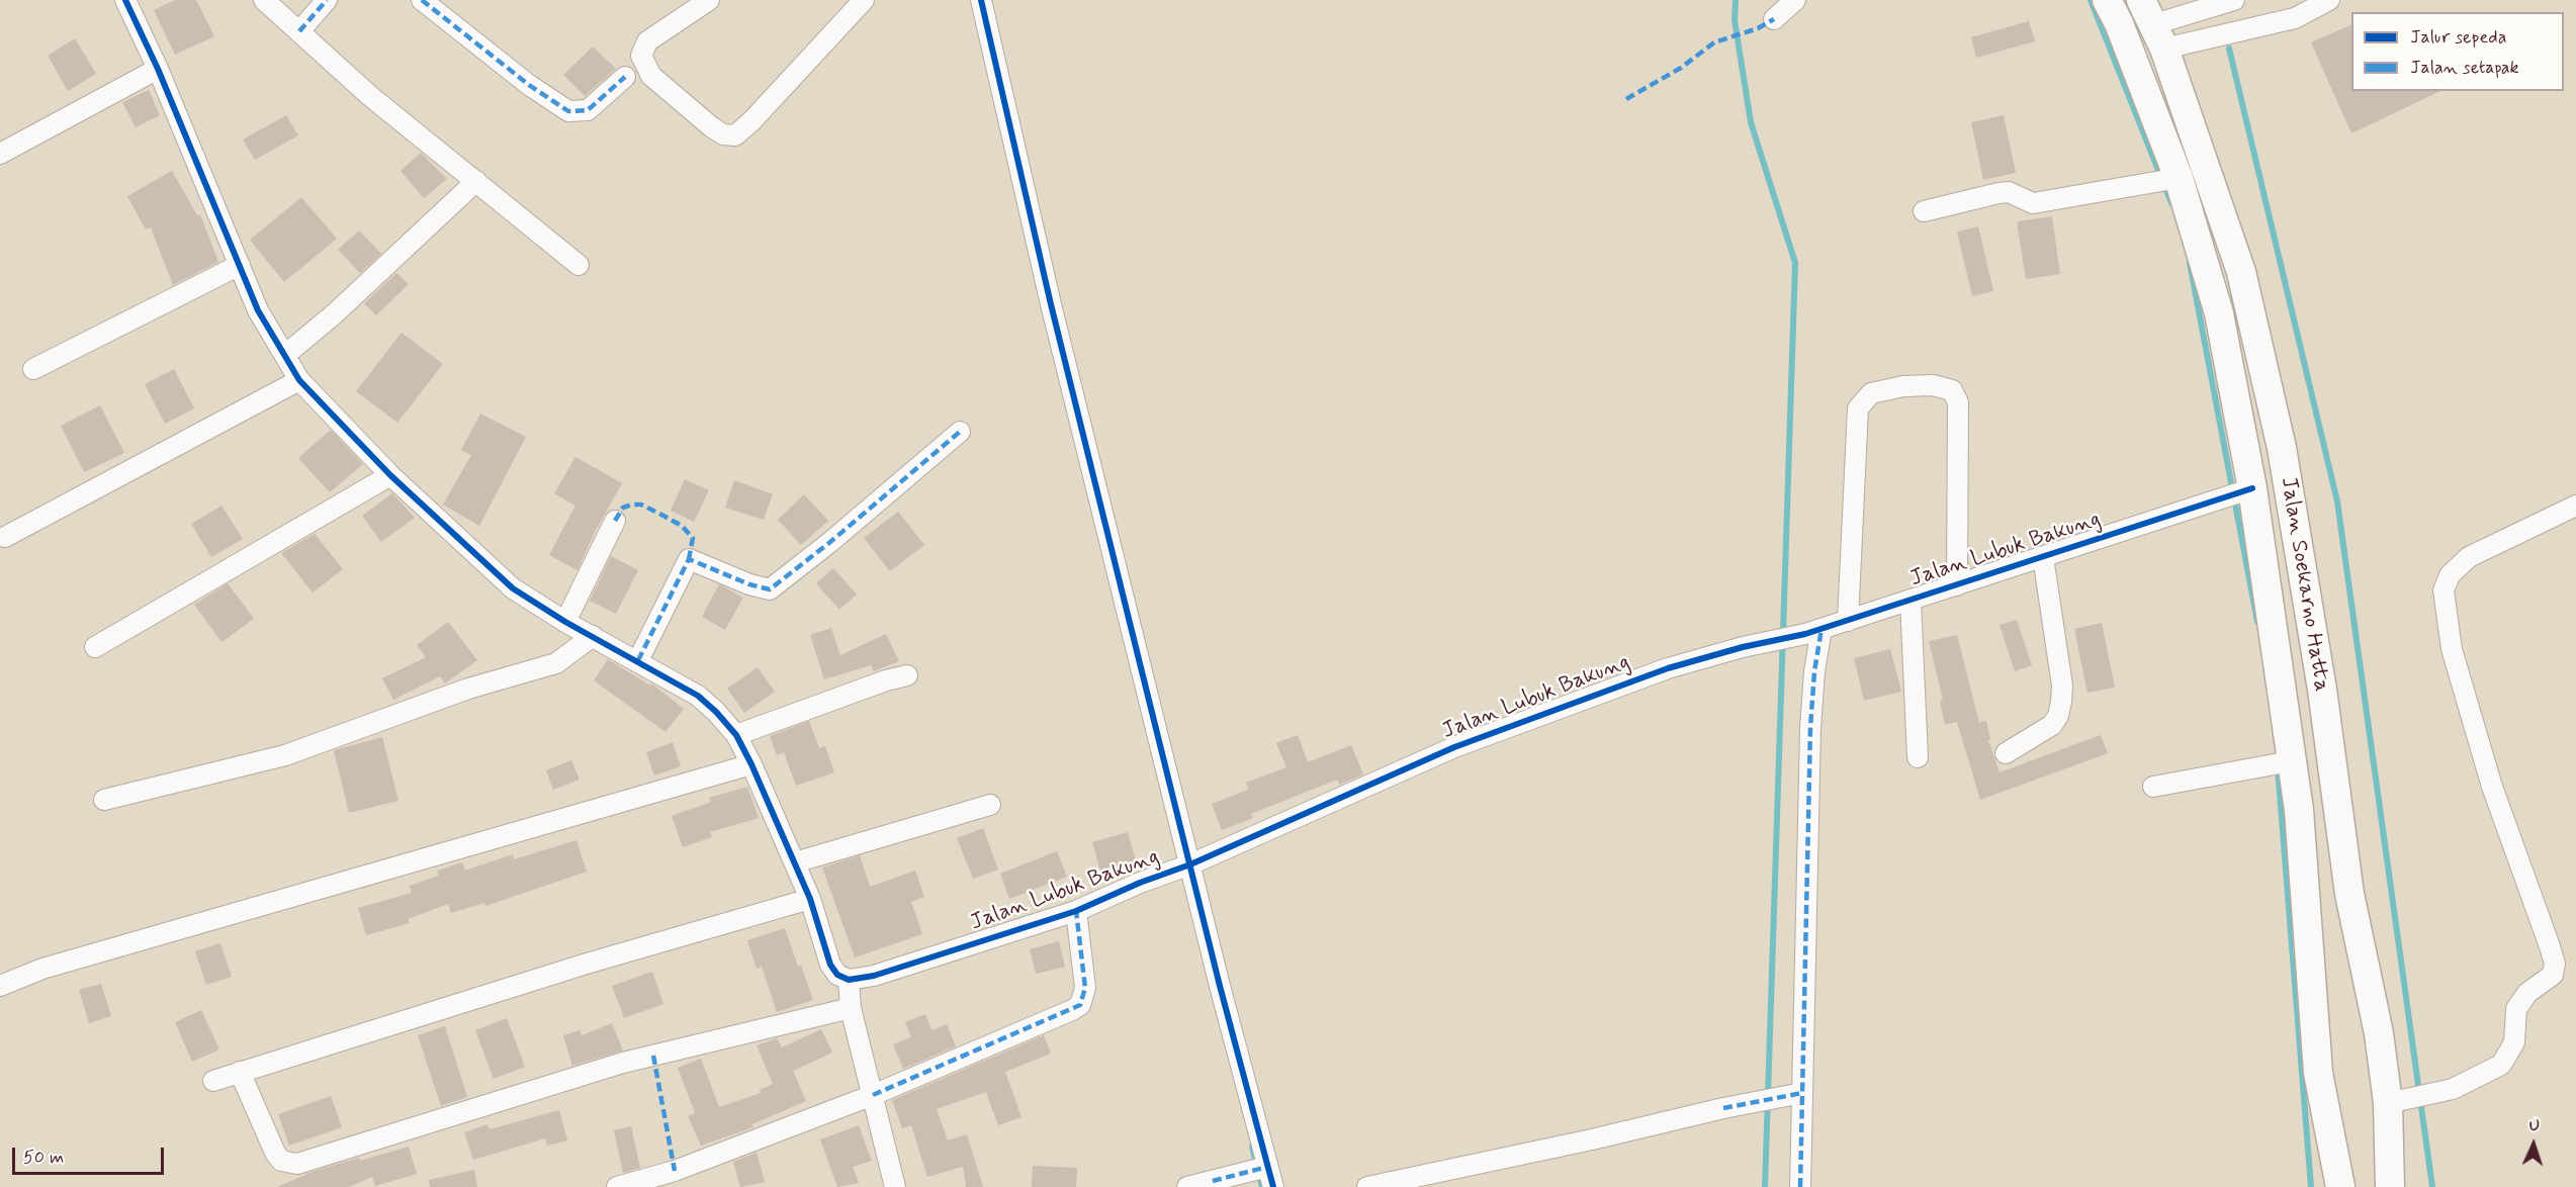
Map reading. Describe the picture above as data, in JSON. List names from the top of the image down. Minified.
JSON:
{"streets":{"highway":["Jalan Soekarno Hatta"],"street":["Jalan Lubuk Bakung"]},"crossings":[["Jalan Lubuk Bakung","Jalan Soekarno Hatta"]],"legend":["Jalur sepeda","Jalan setapak"],"scale_bar":"50 m","north":"top"}
